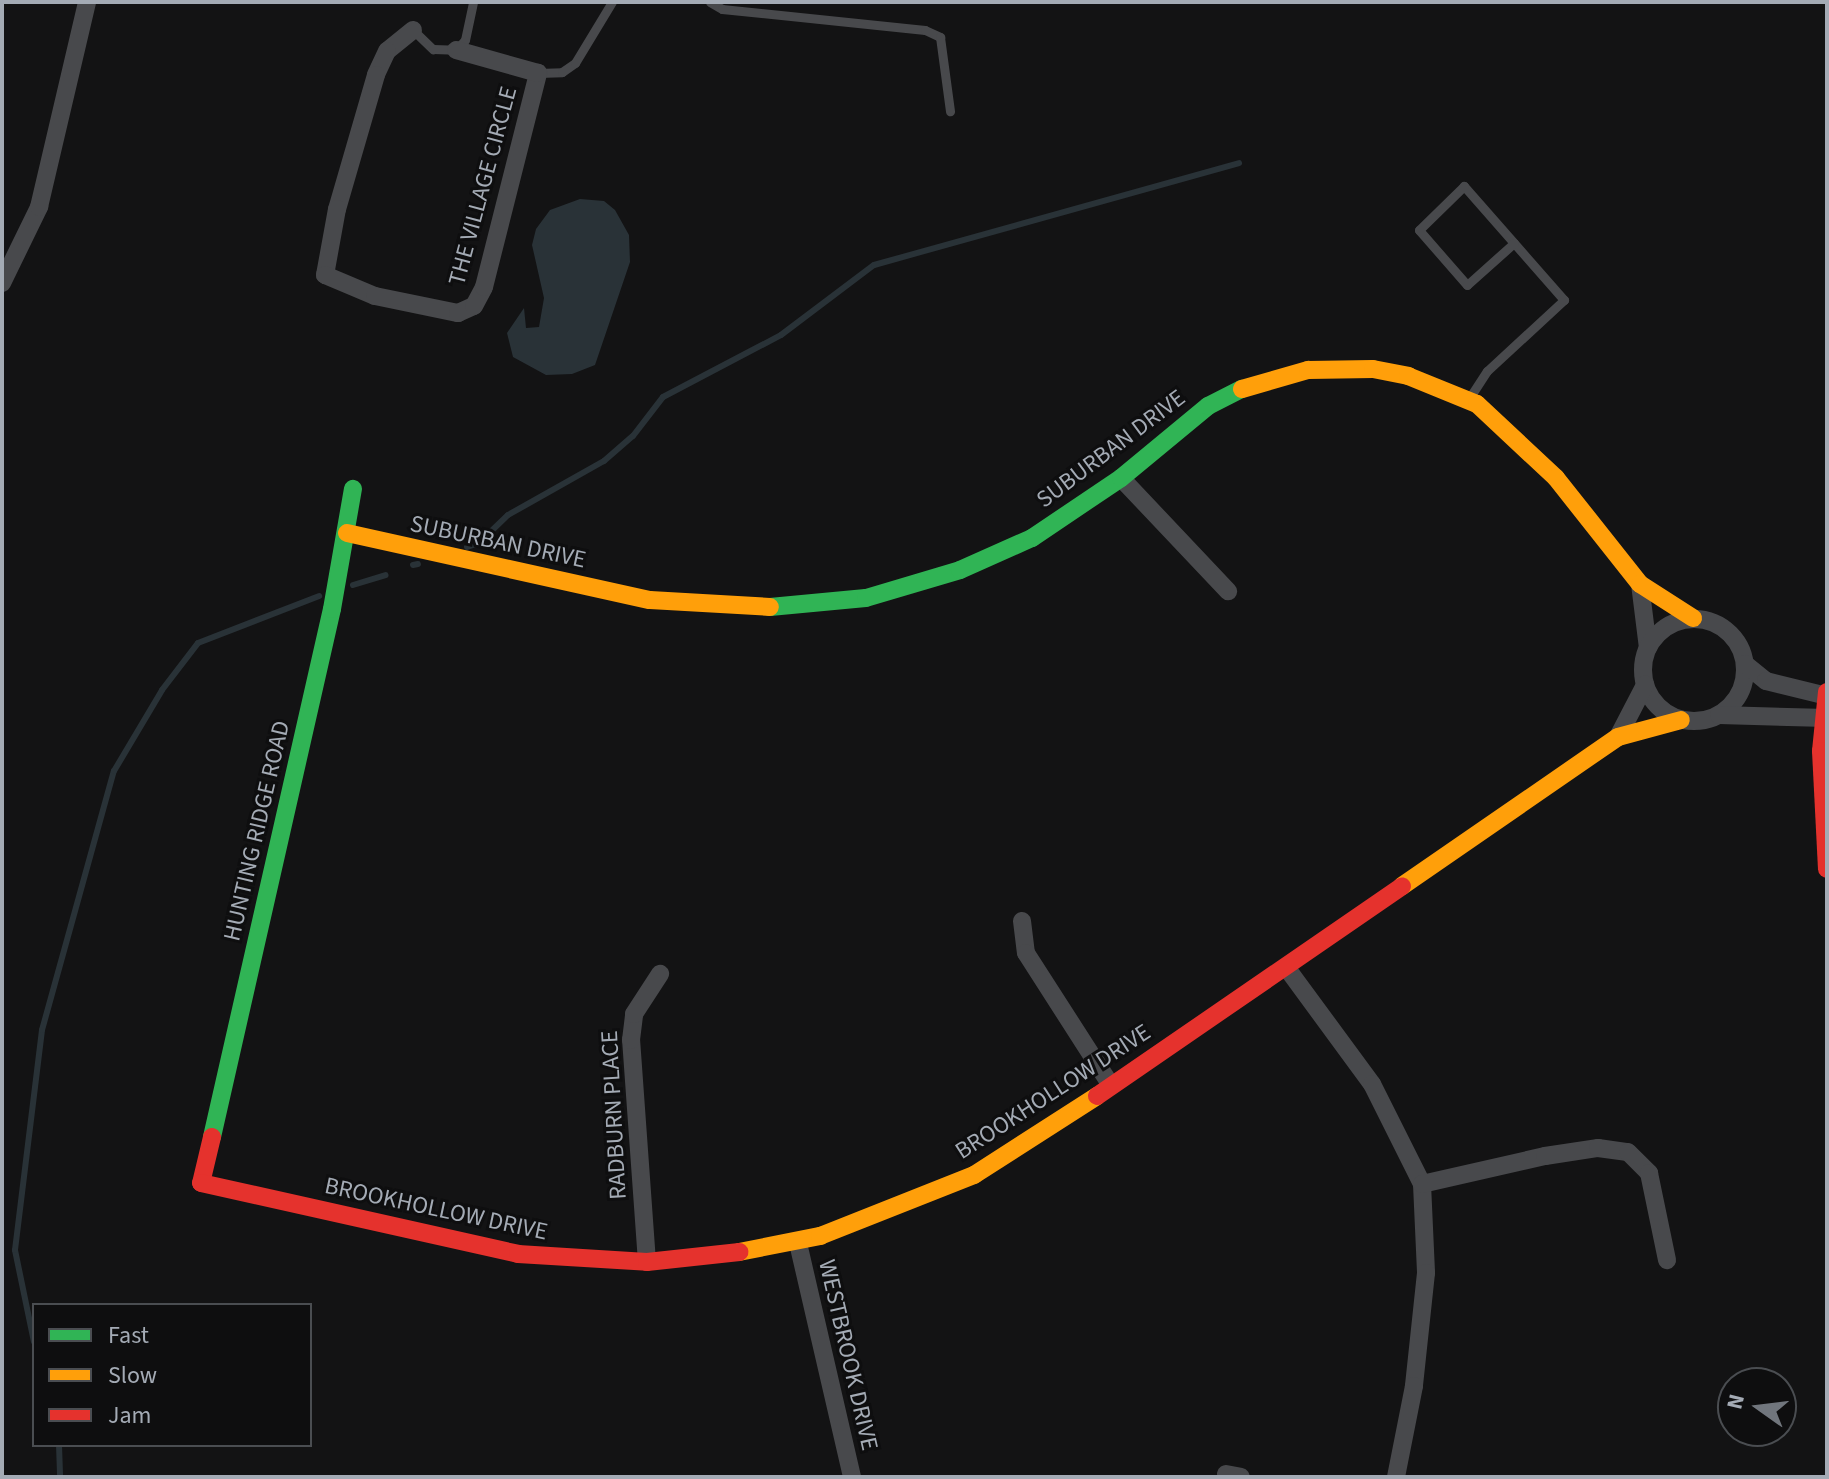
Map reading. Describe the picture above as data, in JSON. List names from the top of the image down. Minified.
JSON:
{"streets":{"street":["THE VILLAGE CIRCLE","SUBURBAN DRIVE","HUNTING RIDGE ROAD","BROOKHOLLOW DRIVE","RADBURN PLACE","WESTBROOK DRIVE"]},"crossings":[["SUBURBAN DRIVE","HUNTING RIDGE ROAD"],["SUBURBAN DRIVE","BROOKHOLLOW DRIVE"],["HUNTING RIDGE ROAD","BROOKHOLLOW DRIVE"],["BROOKHOLLOW DRIVE","RADBURN PLACE"],["BROOKHOLLOW DRIVE","WESTBROOK DRIVE"]],"legend":["Fast","Slow","Jam"],"north":"left"}
